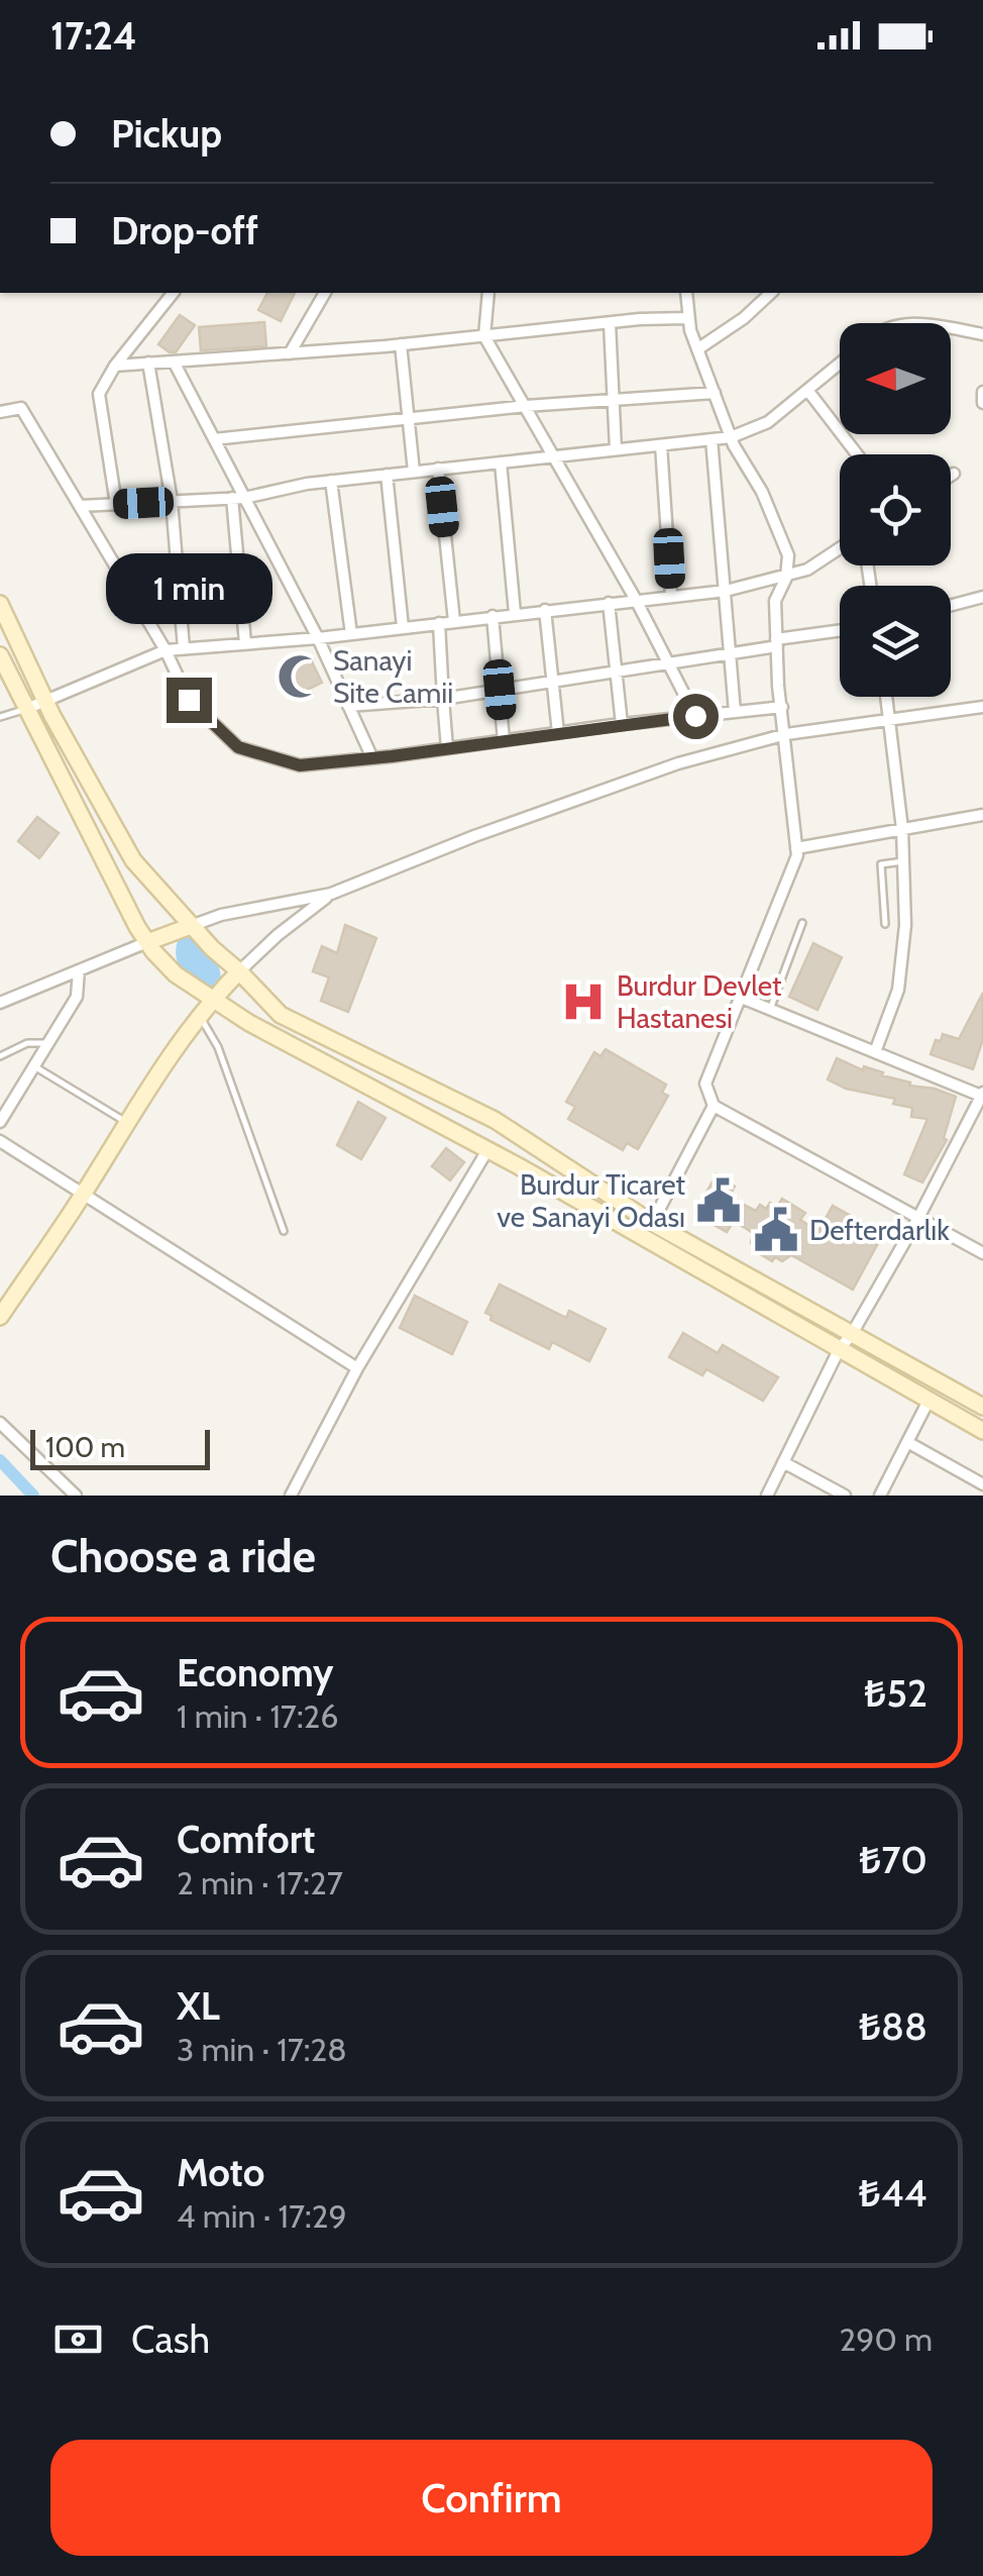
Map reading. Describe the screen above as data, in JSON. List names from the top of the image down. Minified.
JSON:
{"places":{"mosque":["Sanayi Site Camii"],"hospital":["Burdur Devlet Hastanesi"],"public building":["Burdur Ticaret ve Sanayi Odası","Defterdarlık"]},"scale_bar":"100 m","north":"left","page":{"status":"17:24","banner":["Pickup","Drop-off"],"bubble":"1 min","scale":"100 m","heading":"Choose a ride","list":[{"name":"Economy","note":"1 min · 17:26","value":"₺52"},{"name":"Comfort","note":"2 min · 17:27","value":"₺70"},{"name":"XL","note":"3 min · 17:28","value":"₺88"},{"name":"Moto","note":"4 min · 17:29","value":"₺44"}],"pay":["Cash","290 m"],"buttons":"Confirm"}}
